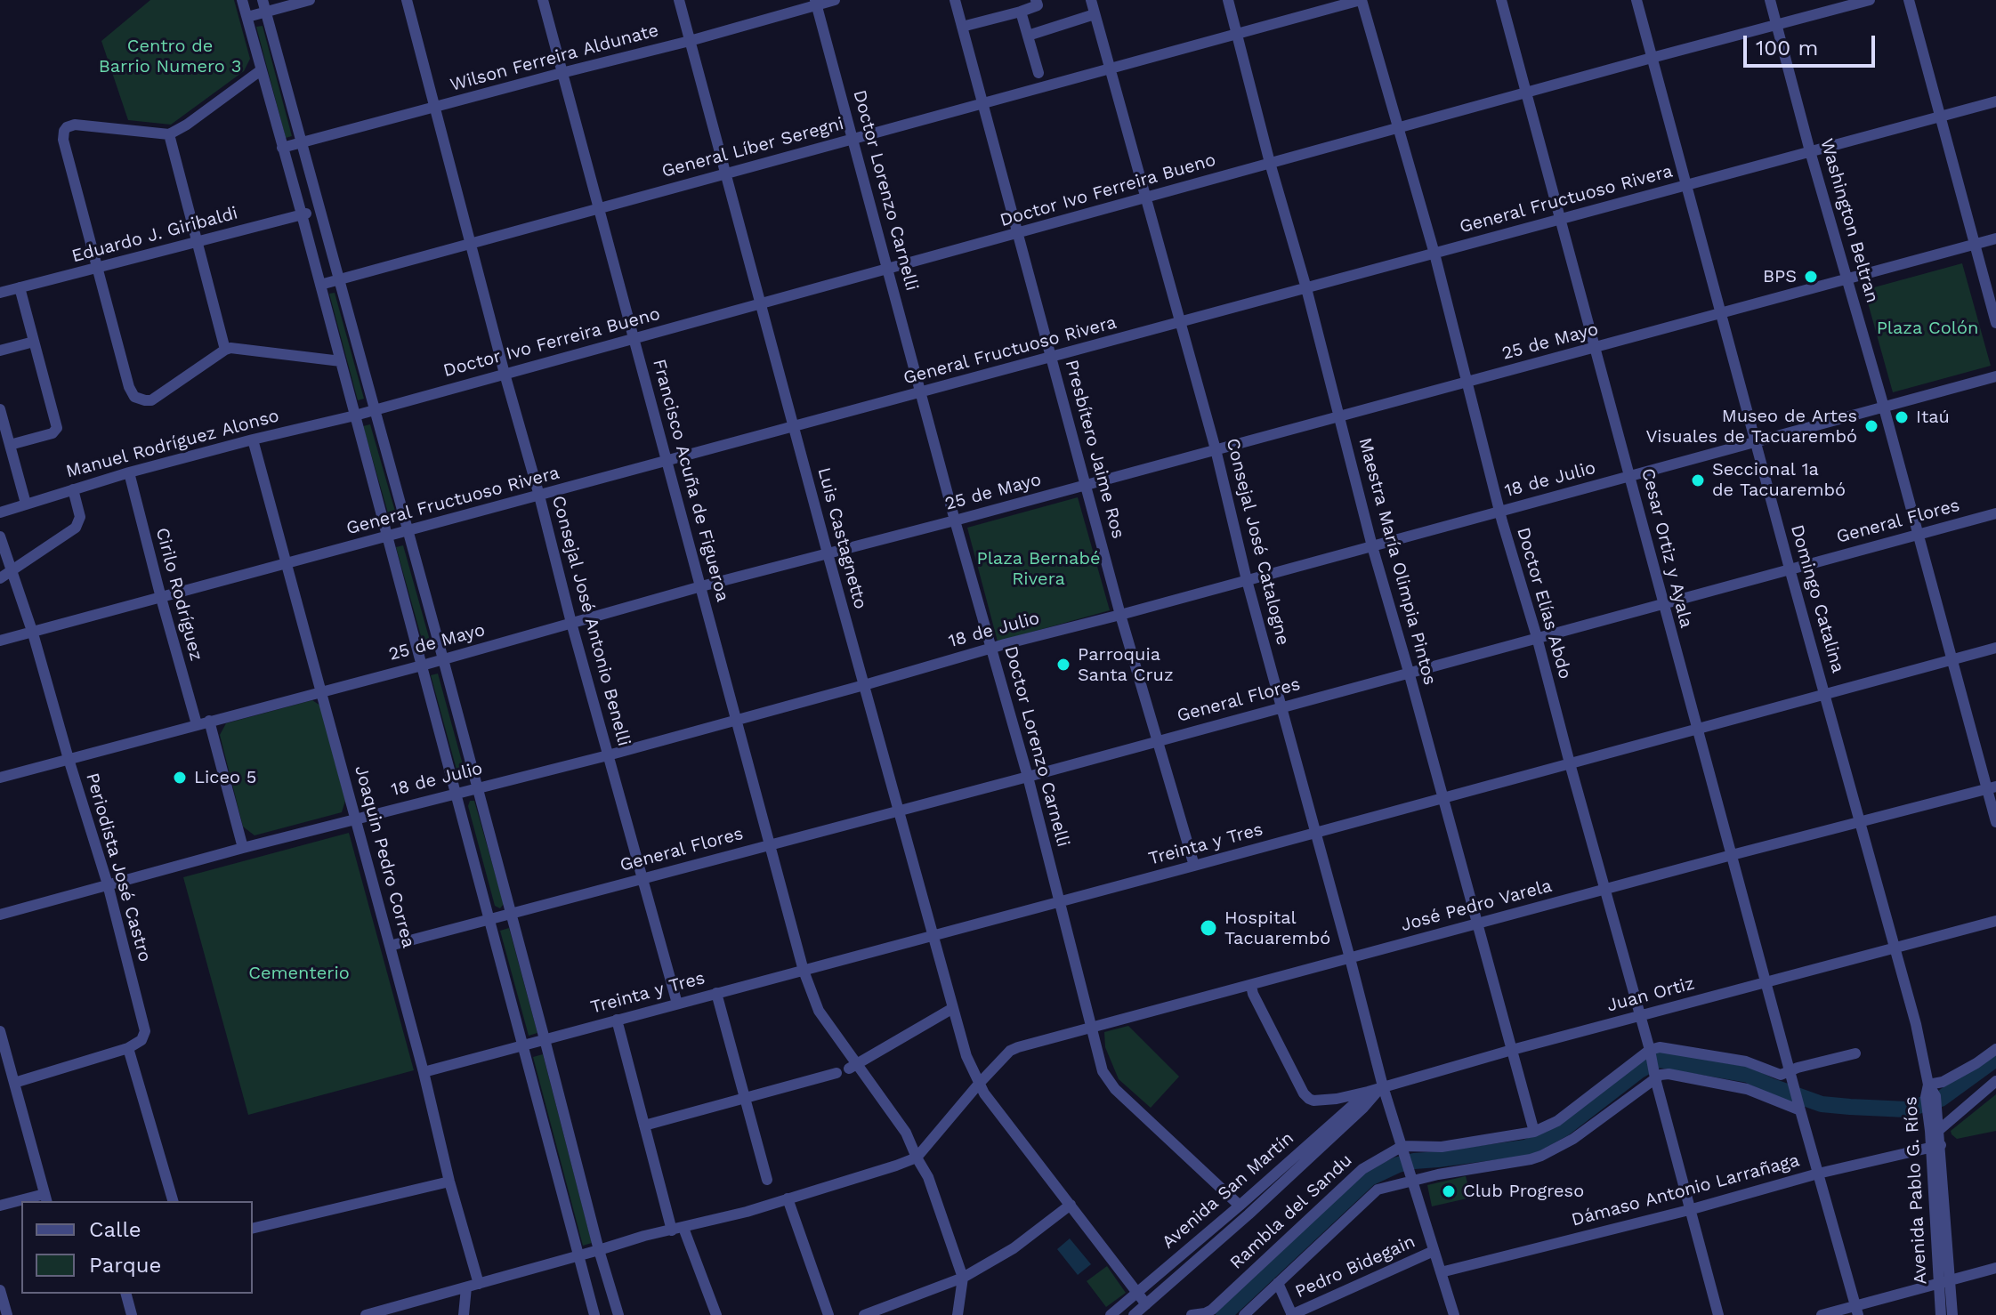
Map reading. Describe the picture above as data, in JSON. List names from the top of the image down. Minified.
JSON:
{"streets":{"street":["Wilson Ferreira Aldunate","General Líber Seregni","Doctor Lorenzo Carnelli","Doctor Ivo Ferreira Bueno","General Fructuoso Rivera","Washington Beltran","Eduardo J. Giribaldi","25 de Mayo","Manuel Rodríguez Alonso","Presbítero Jaime Ros","18 de Julio","Francisco Acuña de Figueroa","General Flores","Luis Castagnetto","Consejal José Catalogne","Cesar Ortiz y Ayala","Maestra María Olimpia Pintos","Cirilo Rodríguez","Domingo Catalina","Doctor Elías Abdo","Consejal José Antonio Benelli","Treinta y Tres","Joaquin Pedro Correa","Periodista José Castro","José Pedro Varela","Juan Ortiz","Avenida San Martín","Dámaso Antonio Larrañaga","Avenida Pablo G. Ríos","Rambla del Sandu","Pedro Bidegain"]},"crossings":[["Wilson Ferreira Aldunate","Doctor Lorenzo Carnelli"],["Wilson Ferreira Aldunate","Francisco Acuña de Figueroa"],["Wilson Ferreira Aldunate","Luis Castagnetto"],["Wilson Ferreira Aldunate","Consejal José Antonio Benelli"],["General Líber Seregni","Doctor Lorenzo Carnelli"],["General Líber Seregni","Presbítero Jaime Ros"],["General Líber Seregni","Francisco Acuña de Figueroa"],["General Líber Seregni","Luis Castagnetto"],["General Líber Seregni","Consejal José Catalogne"],["General Líber Seregni","Maestra María Olimpia Pintos"],["General Líber Seregni","Doctor Elías Abdo"],["General Líber Seregni","Consejal José Antonio Benelli"],["Doctor Lorenzo Carnelli","Doctor Ivo Ferreira Bueno"],["Doctor Lorenzo Carnelli","General Fructuoso Rivera"],["Doctor Lorenzo Carnelli","25 de Mayo"],["Doctor Lorenzo Carnelli","18 de Julio"],["Doctor Lorenzo Carnelli","General Flores"],["Doctor Lorenzo Carnelli","Treinta y Tres"],["Doctor Lorenzo Carnelli","José Pedro Varela"],["Doctor Lorenzo Carnelli","Avenida San Martín"],["Doctor Ivo Ferreira Bueno","Washington Beltran"],["Doctor Ivo Ferreira Bueno","Manuel Rodríguez Alonso"],["Doctor Ivo Ferreira Bueno","Presbítero Jaime Ros"],["Doctor Ivo Ferreira Bueno","Francisco Acuña de Figueroa"],["Doctor Ivo Ferreira Bueno","Luis Castagnetto"],["Doctor Ivo Ferreira Bueno","Consejal José Catalogne"],["Doctor Ivo Ferreira Bueno","Cesar Ortiz y Ayala"],["Doctor Ivo Ferreira Bueno","Maestra María Olimpia Pintos"],["Doctor Ivo Ferreira Bueno","Domingo Catalina"],["Doctor Ivo Ferreira Bueno","Doctor Elías Abdo"],["Doctor Ivo Ferreira Bueno","Consejal José Antonio Benelli"],["General Fructuoso Rivera","Washington Beltran"],["General Fructuoso Rivera","Presbítero Jaime Ros"],["General Fructuoso Rivera","Francisco Acuña de Figueroa"],["General Fructuoso Rivera","Luis Castagnetto"],["General Fructuoso Rivera","Consejal José Catalogne"],["General Fructuoso Rivera","Cesar Ortiz y Ayala"],["General Fructuoso Rivera","Maestra María Olimpia Pintos"],["General Fructuoso Rivera","Cirilo Rodríguez"],["General Fructuoso Rivera","Domingo Catalina"],["General Fructuoso Rivera","Doctor Elías Abdo"],["General Fructuoso Rivera","Consejal José Antonio Benelli"],["General Fructuoso Rivera","Joaquin Pedro Correa"],["General Fructuoso Rivera","Periodista José Castro"],["Washington Beltran","25 de Mayo"],["Washington Beltran","18 de Julio"],["Washington Beltran","General Flores"],["Washington Beltran","Treinta y Tres"],["Washington Beltran","José Pedro Varela"],["25 de Mayo","Presbítero Jaime Ros"],["25 de Mayo","Francisco Acuña de Figueroa"],["25 de Mayo","Luis Castagnetto"],["25 de Mayo","Consejal José Catalogne"],["25 de Mayo","Cesar Ortiz y Ayala"],["25 de Mayo","Maestra María Olimpia Pintos"],["25 de Mayo","Cirilo Rodríguez"],["25 de Mayo","Domingo Catalina"],["25 de Mayo","Doctor Elías Abdo"],["25 de Mayo","Consejal José Antonio Benelli"],["25 de Mayo","Joaquin Pedro Correa"],["25 de Mayo","Periodista José Castro"],["Manuel Rodríguez Alonso","Cirilo Rodríguez"],["Manuel Rodríguez Alonso","Joaquin Pedro Correa"],["Presbítero Jaime Ros","18 de Julio"],["Presbítero Jaime Ros","General Flores"],["Presbítero Jaime Ros","Treinta y Tres"],["18 de Julio","Francisco Acuña de Figueroa"],["18 de Julio","Luis Castagnetto"],["18 de Julio","Consejal José Catalogne"],["18 de Julio","Cesar Ortiz y Ayala"],["18 de Julio","Maestra María Olimpia Pintos"],["18 de Julio","Domingo Catalina"],["18 de Julio","Doctor Elías Abdo"],["18 de Julio","Consejal José Antonio Benelli"],["18 de Julio","Joaquin Pedro Correa"],["18 de Julio","Periodista José Castro"],["Francisco Acuña de Figueroa","General Flores"],["Francisco Acuña de Figueroa","Treinta y Tres"],["Francisco Acuña de Figueroa","José Pedro Varela"],["General Flores","Luis Castagnetto"],["General Flores","Consejal José Catalogne"],["General Flores","Cesar Ortiz y Ayala"],["General Flores","Maestra María Olimpia Pintos"],["General Flores","Domingo Catalina"],["General Flores","Doctor Elías Abdo"],["General Flores","Consejal José Antonio Benelli"],["General Flores","Joaquin Pedro Correa"],["Luis Castagnetto","Treinta y Tres"],["Luis Castagnetto","José Pedro Varela"],["Luis Castagnetto","Avenida San Martín"],["Consejal José Catalogne","Treinta y Tres"],["Consejal José Catalogne","José Pedro Varela"],["Consejal José Catalogne","Juan Ortiz"],["Consejal José Catalogne","Avenida San Martín"],["Consejal José Catalogne","Dámaso Antonio Larrañaga"],["Consejal José Catalogne","Rambla del Sandu"],["Consejal José Catalogne","Pedro Bidegain"],["Cesar Ortiz y Ayala","Treinta y Tres"],["Cesar Ortiz y Ayala","José Pedro Varela"],["Cesar Ortiz y Ayala","Juan Ortiz"],["Cesar Ortiz y Ayala","Dámaso Antonio Larrañaga"],["Maestra María Olimpia Pintos","Treinta y Tres"],["Maestra María Olimpia Pintos","José Pedro Varela"],["Maestra María Olimpia Pintos","Juan Ortiz"],["Domingo Catalina","Treinta y Tres"],["Domingo Catalina","José Pedro Varela"],["Domingo Catalina","Juan Ortiz"],["Domingo Catalina","Avenida Pablo G. Ríos"],["Doctor Elías Abdo","Treinta y Tres"],["Doctor Elías Abdo","José Pedro Varela"],["Doctor Elías Abdo","Juan Ortiz"],["Doctor Elías Abdo","Dámaso Antonio Larrañaga"],["Consejal José Antonio Benelli","Treinta y Tres"],["Treinta y Tres","Joaquin Pedro Correa"],["José Pedro Varela","Juan Ortiz"],["Juan Ortiz","Avenida San Martín"],["Dámaso Antonio Larrañaga","Avenida Pablo G. Ríos"]],"parks":["Centro de Barrio Numero 3","Plaza Colón","Plaza Bernabé Rivera","Cementerio"],"places":["BPS","Itaú","Museo de Artes Visuales de Tacuarembó","Seccional 1a de Tacuarembó","Parroquia Santa Cruz","Liceo 5","Hospital Tacuarembó","Club Progreso"],"legend":["Calle","Parque"],"scale_bar":"100 m"}
